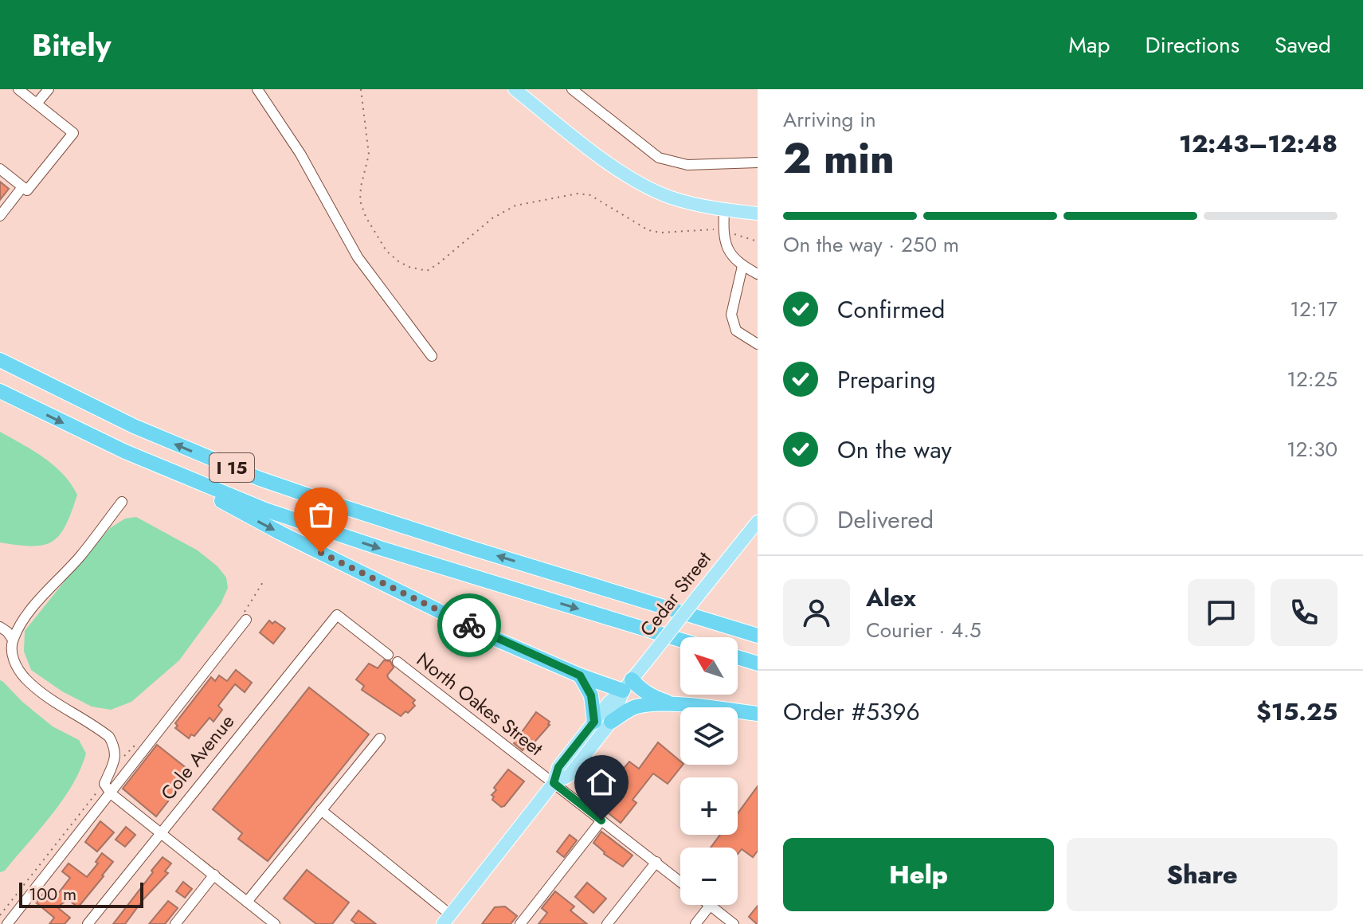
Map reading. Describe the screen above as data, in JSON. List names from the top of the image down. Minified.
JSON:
{"streets":{"highway":["I 15"],"main road":["Cedar Street"],"street":["North Oakes Street","Cole Avenue"]},"crossings":[["Cedar Street","North Oakes Street"],["North Oakes Street","Cole Avenue"]],"scale_bar":"100 m","north":"top left","page":{"header":"Bitely","nav":["Map","Directions","Saved"],"heading":["2 min","Arriving in","12:43–12:48"],"panel":["Alex","Courier · 4.5","Order #5396","$15.25"],"bar":"On the way · 250 m","list":[["Confirmed","12:17"],["Preparing","12:25"],["On the way","12:30"],"Delivered"],"map_buttons":["+","−"],"buttons":["Help","Share"],"scale":"100 m"}}
